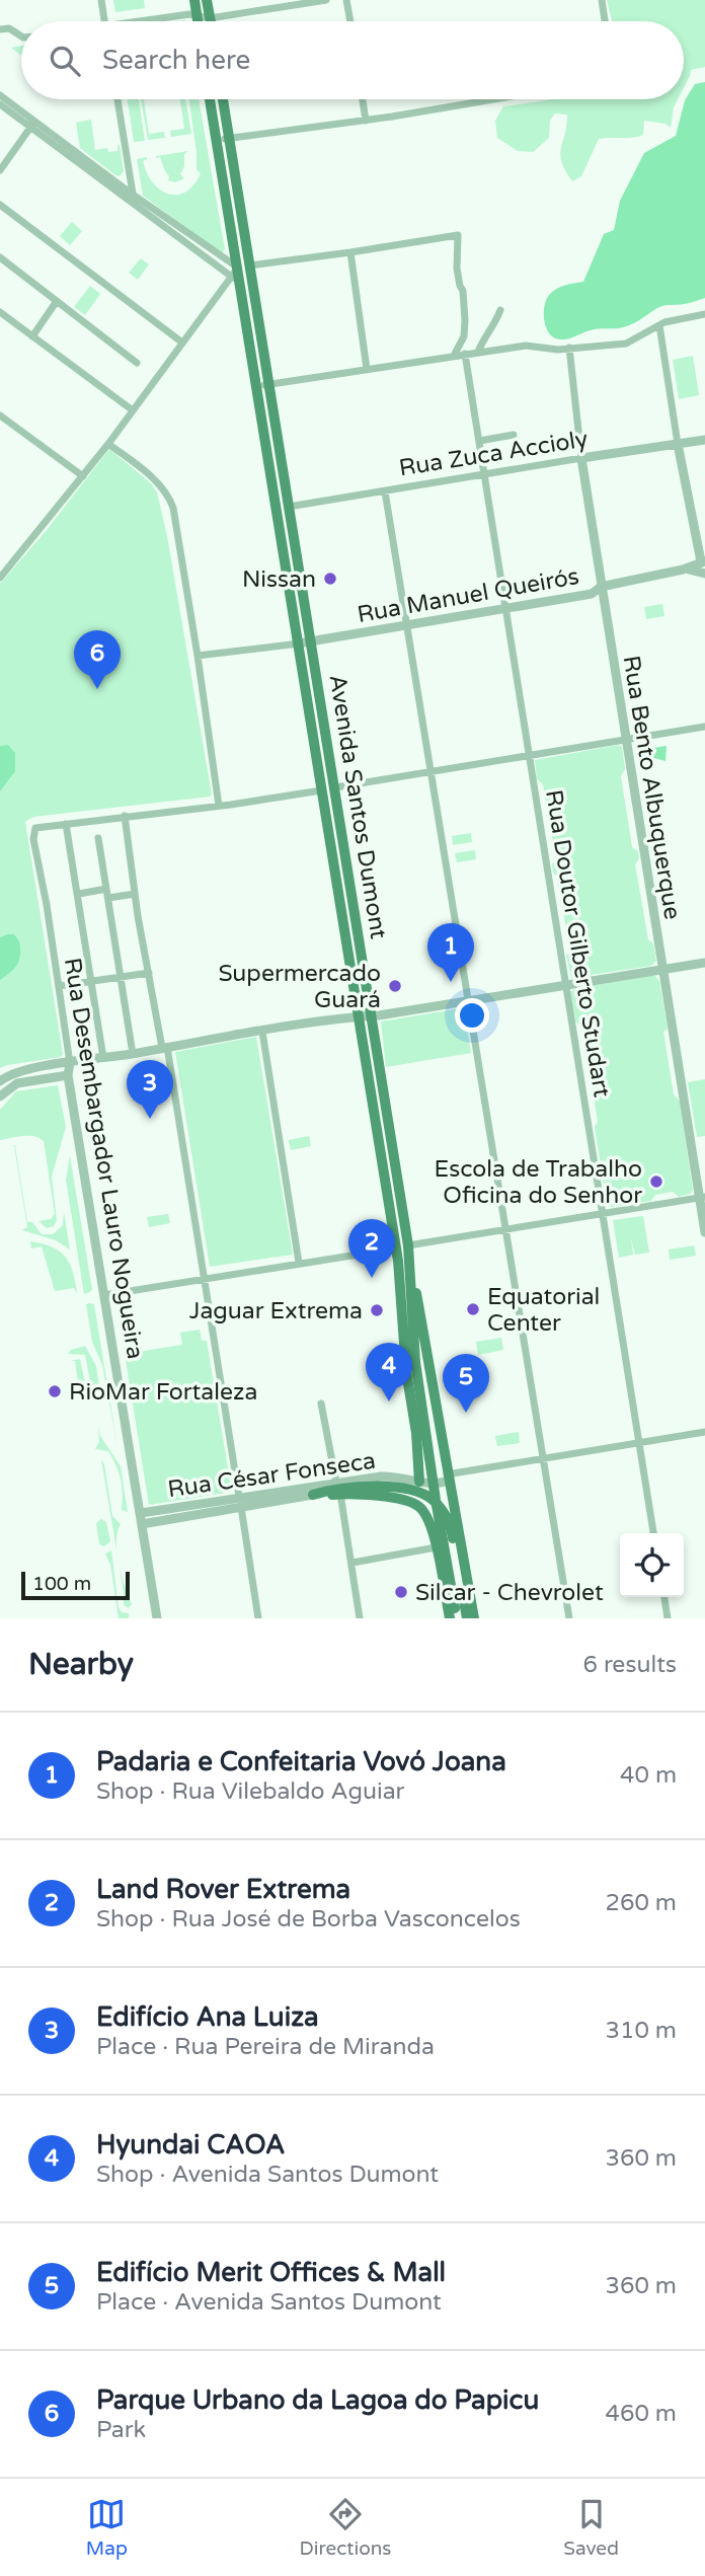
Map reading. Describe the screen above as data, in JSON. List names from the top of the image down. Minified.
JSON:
{"streets":{"main road":["Avenida Santos Dumont"],"street":["Rua Zuca Accioly","Rua Manuel Queirós","Rua Bento Albuquerque","Rua Doutor Gilberto Studart","Rua Desembargador Lauro Nogueira","Rua César Fonseca"]},"crossings":[["Rua Zuca Accioly","Rua Bento Albuquerque"],["Rua Zuca Accioly","Avenida Santos Dumont"],["Rua Zuca Accioly","Rua Doutor Gilberto Studart"],["Rua Manuel Queirós","Rua Bento Albuquerque"],["Rua Manuel Queirós","Avenida Santos Dumont"],["Rua Manuel Queirós","Rua Doutor Gilberto Studart"],["Avenida Santos Dumont","Rua César Fonseca"],["Rua Doutor Gilberto Studart","Rua César Fonseca"],["Rua Desembargador Lauro Nogueira","Rua César Fonseca"]],"places":["Nissan","Supermercado Guará","Escola de Trabalho Oficina do Senhor","Equatorial Center","Jaguar Extrema","RioMar Fortaleza","Silcar - Chevrolet"],"scale_bar":"100 m","page":{"search":"Search here","pins":["6","1","3","2","4","5"],"scale":"100 m","heading":["Nearby","6 results"],"list":[{"mark":"1","name":"Padaria e Confeitaria Vovó Joana","note":"Shop · Rua Vilebaldo Aguiar","value":"40 m"},{"mark":"2","name":"Land Rover Extrema","note":"Shop · Rua José de Borba Vasconcelos","value":"260 m"},{"mark":"3","name":"Edifício Ana Luiza","note":"Place · Rua Pereira de Miranda","value":"310 m"},{"mark":"4","name":"Hyundai CAOA","note":"Shop · Avenida Santos Dumont","value":"360 m"},{"mark":"5","name":"Edifício Merit Offices & Mall","note":"Place · Avenida Santos Dumont","value":"360 m"},{"mark":"6","name":"Parque Urbano da Lagoa do Papicu","note":"Park","value":"460 m"}],"nav":["Map","Directions","Saved"]}}
